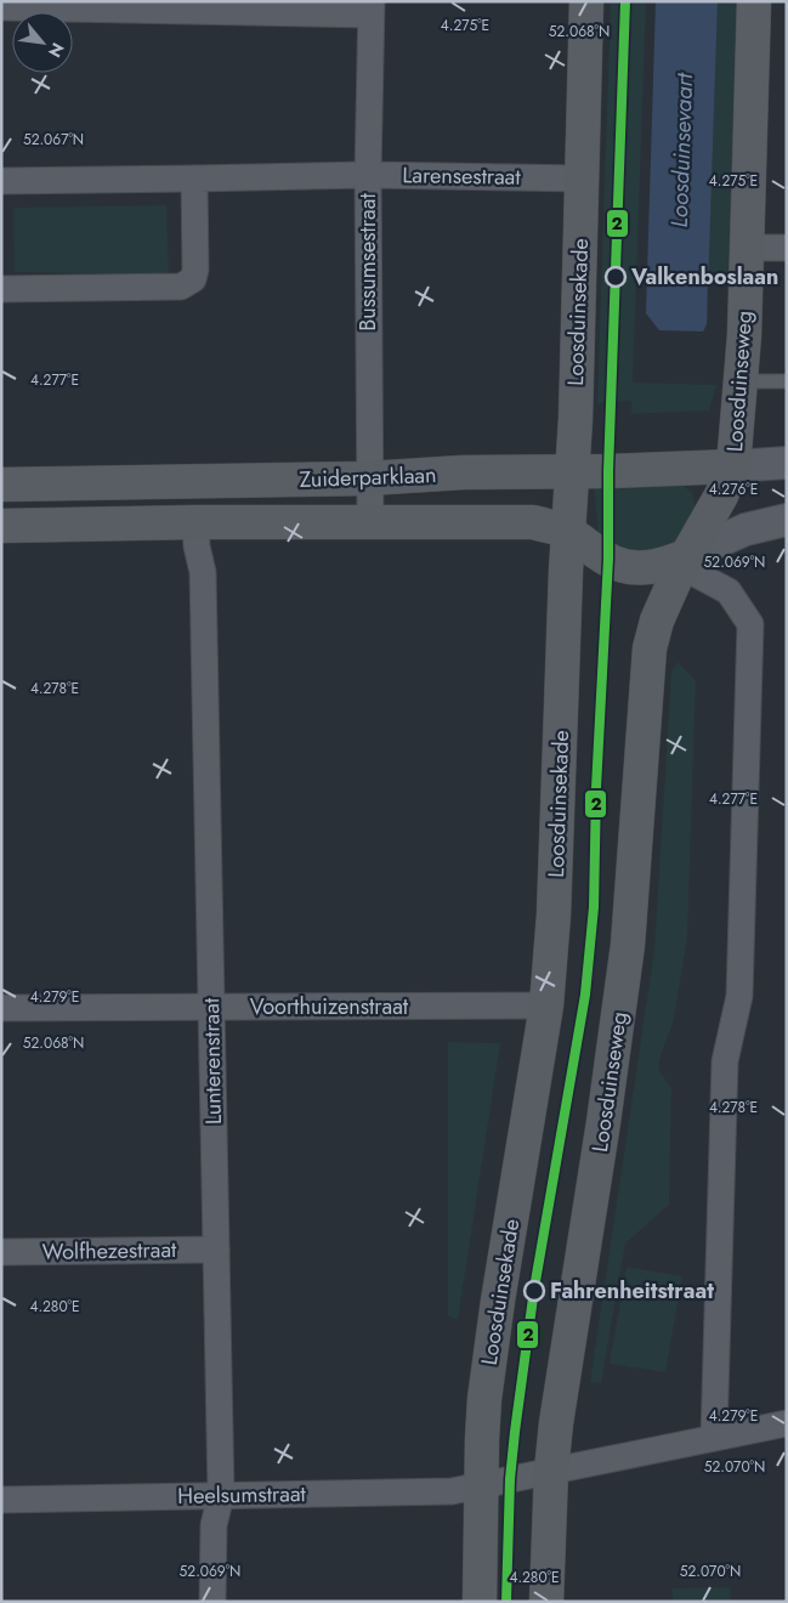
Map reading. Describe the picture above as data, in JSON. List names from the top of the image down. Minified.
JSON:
{"streets":{"main road":["Loosduinsekade","Loosduinseweg","Zuiderparklaan"],"street":["Larensestraat","Bussumsestraat","Voorthuizenstraat","Lunterenstraat","Wolfhezestraat","Heelsumstraat"]},"crossings":[["Larensestraat","Bussumsestraat"],["Larensestraat","Loosduinsekade"],["Bussumsestraat","Zuiderparklaan"],["Loosduinsekade","Zuiderparklaan"],["Loosduinsekade","Voorthuizenstraat"],["Loosduinsekade","Heelsumstraat"],["Loosduinseweg","Zuiderparklaan"],["Zuiderparklaan","Lunterenstraat"],["Voorthuizenstraat","Lunterenstraat"],["Lunterenstraat","Wolfhezestraat"],["Lunterenstraat","Heelsumstraat"]],"water":["Loosduinsevaart"],"places":["Valkenboslaan","Fahrenheitstraat"],"lines":["transit line 2"],"north":"bottom right","coordinates":["4.275°E","52.068°N","52.067°N","4.277°E","4.276°E","52.069°N","4.278°E","4.279°E","4.280°E","52.070°N"]}
